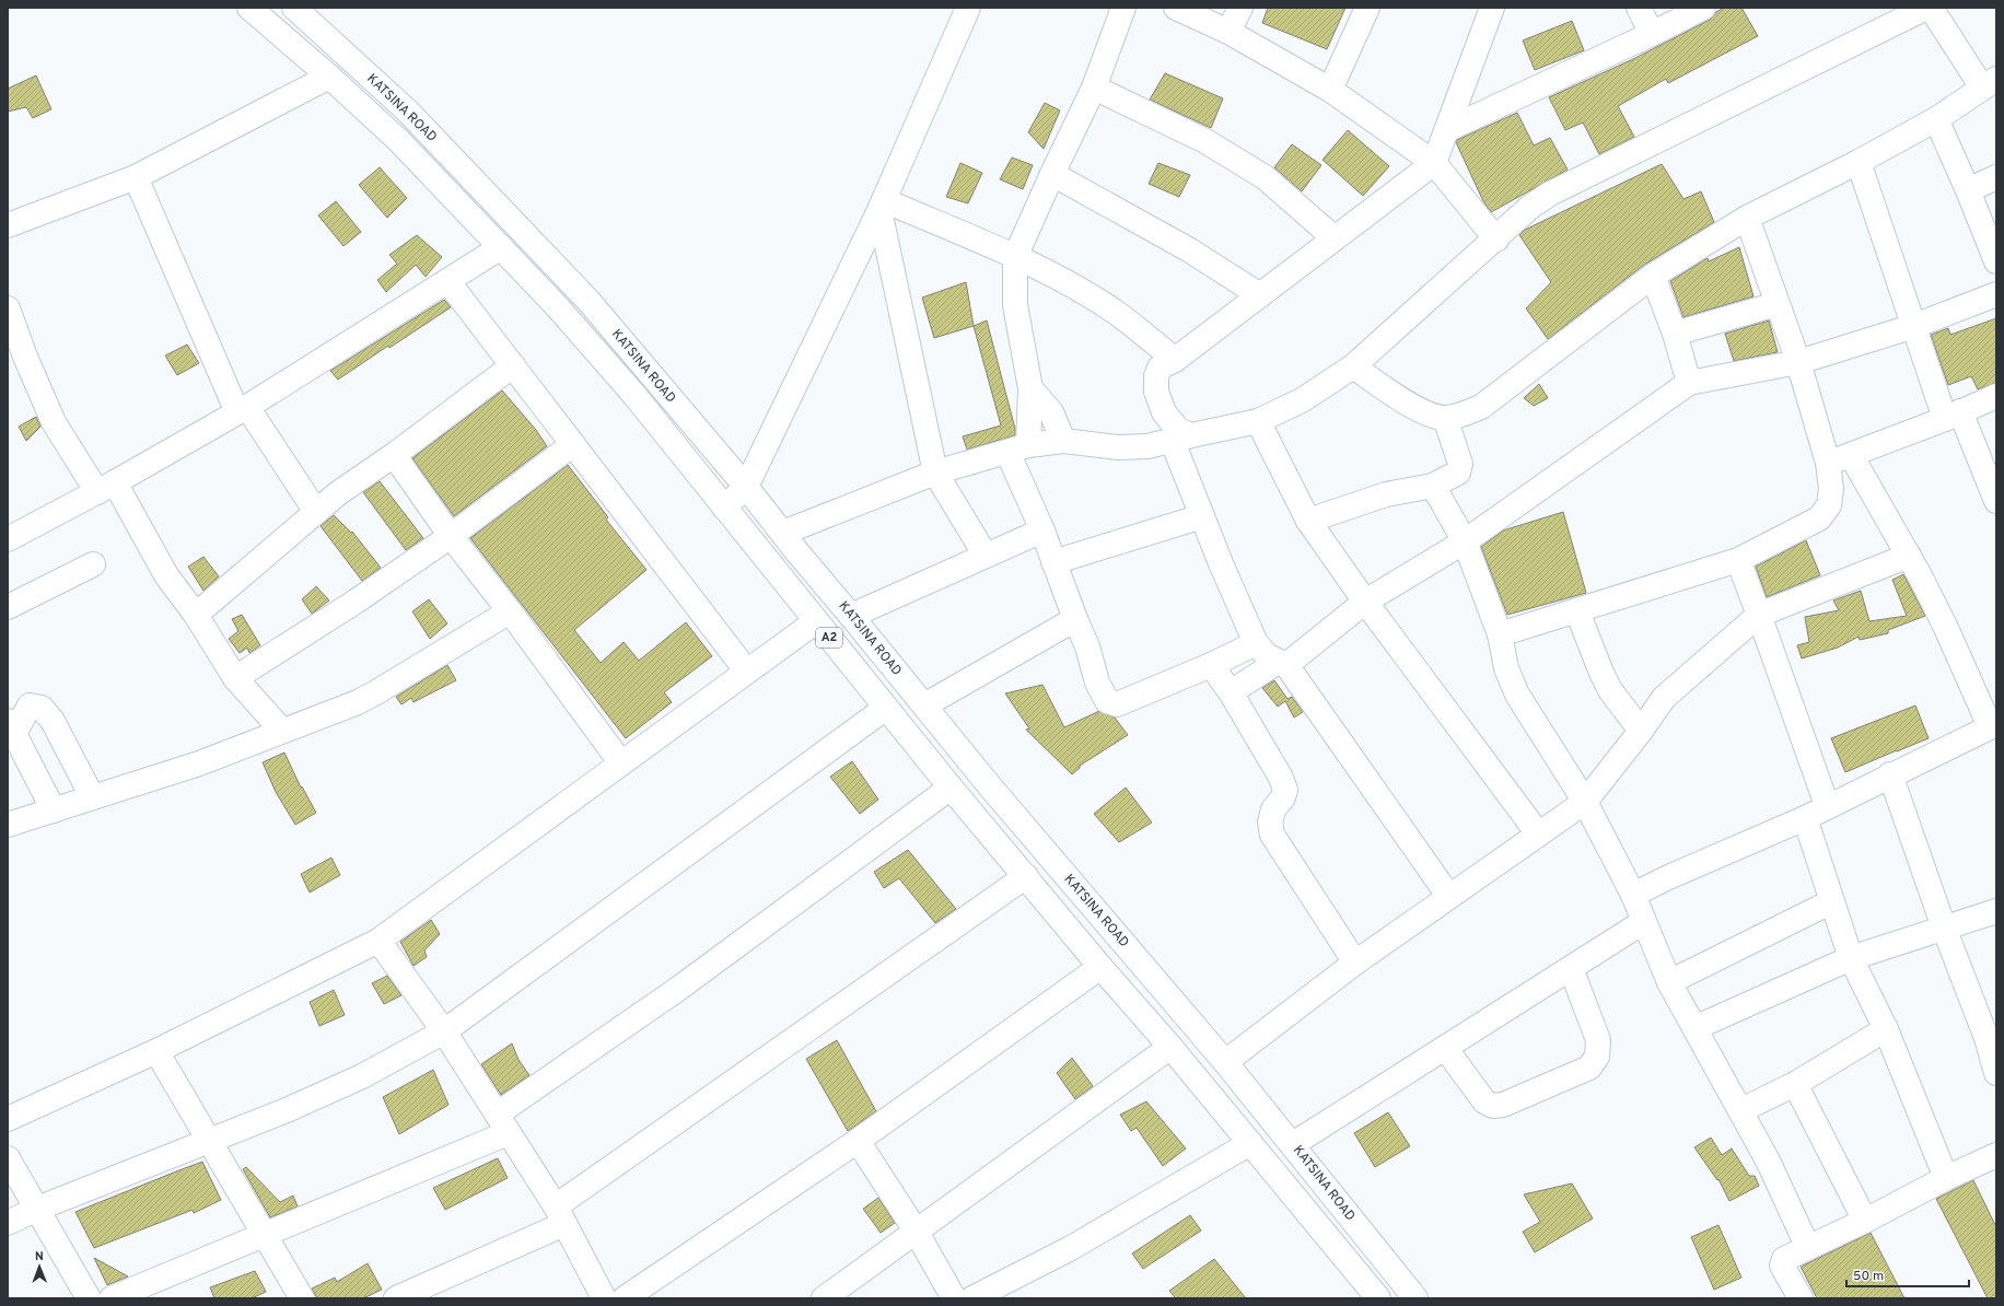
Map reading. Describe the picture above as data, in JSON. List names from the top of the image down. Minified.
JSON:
{"streets":{"main road":["KATSINA ROAD","A2"]},"scale_bar":"50 m","north":"top"}
